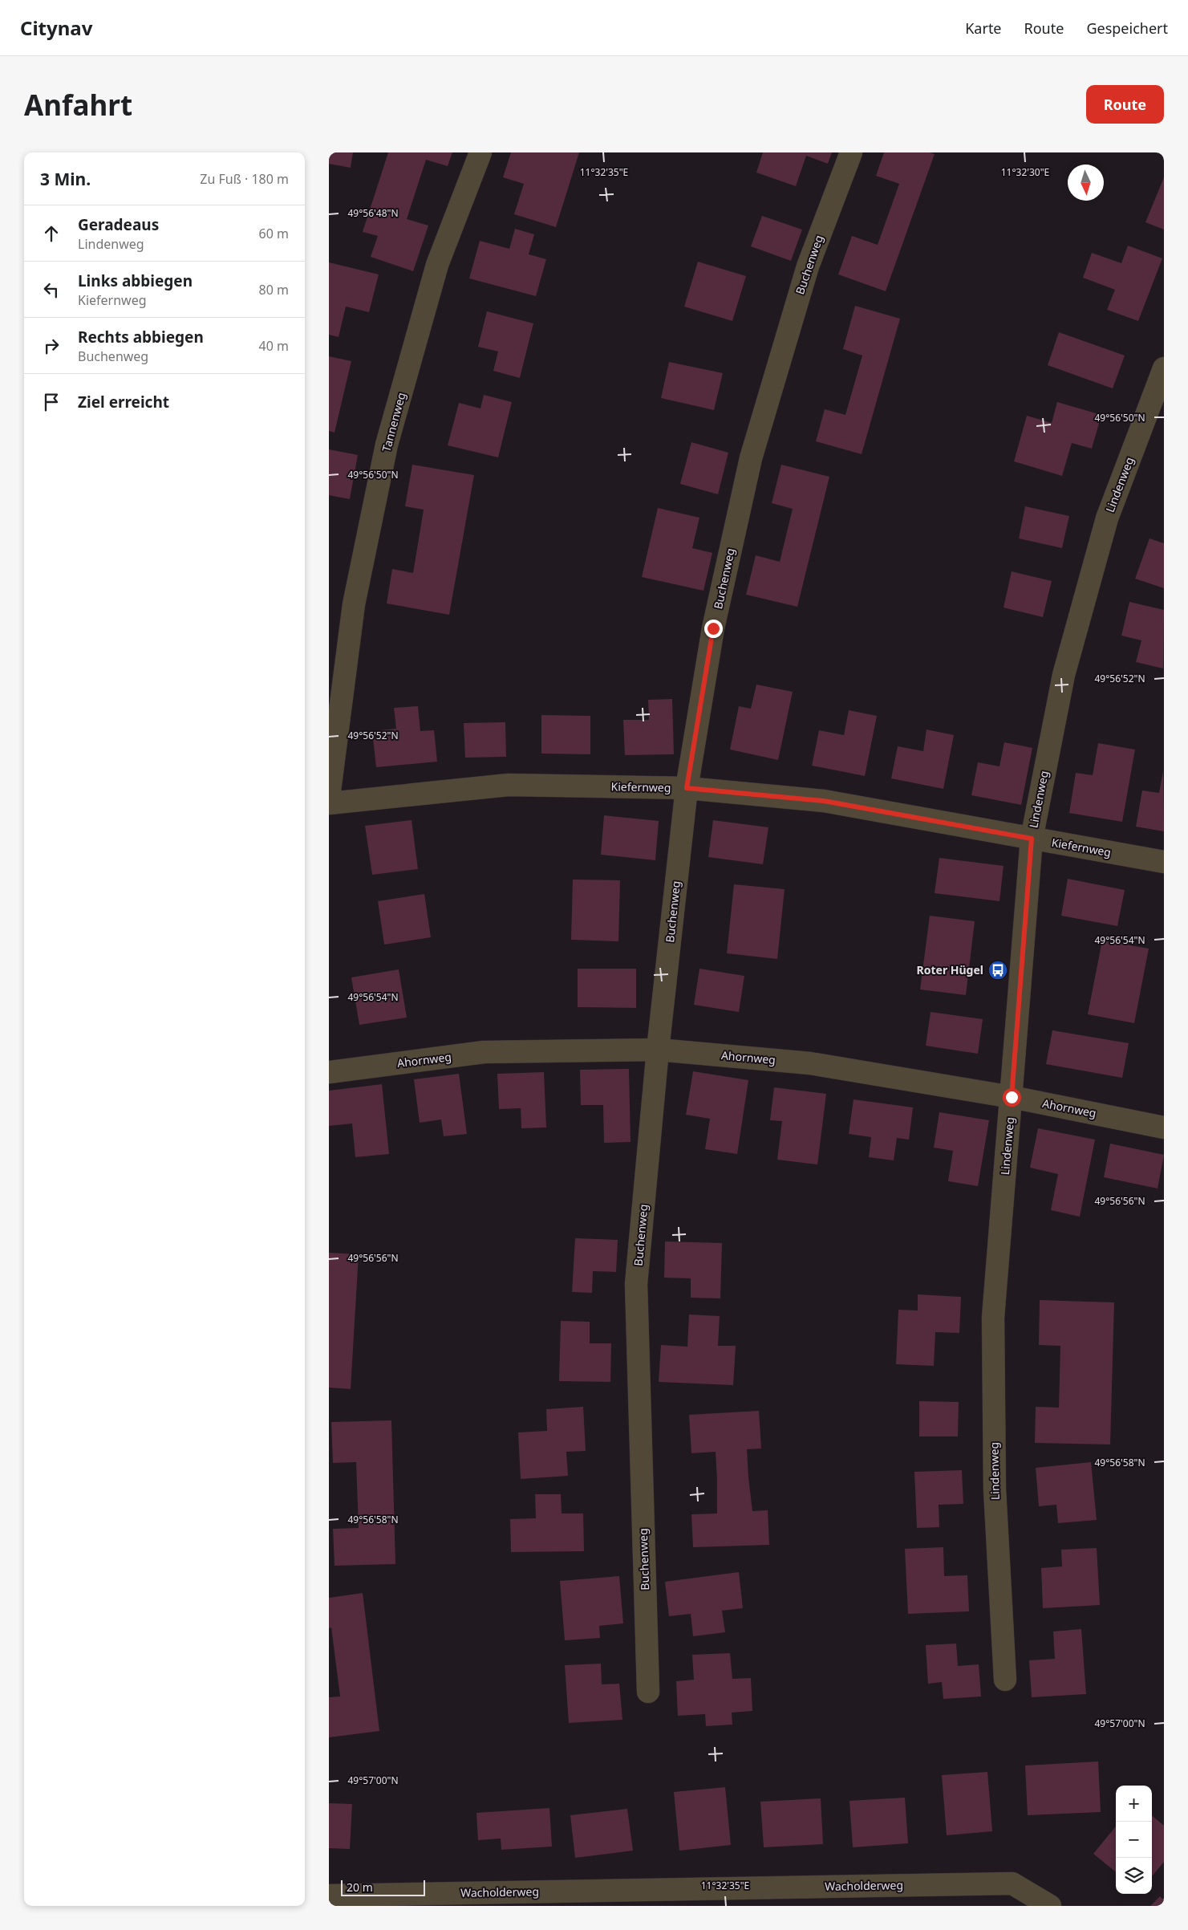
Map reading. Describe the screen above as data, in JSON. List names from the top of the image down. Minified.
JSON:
{"streets":{"street":["Buchenweg","Tannenweg","Lindenweg","Kiefernweg","Ahornweg","Wacholderweg"]},"crossings":[["Buchenweg","Kiefernweg"],["Buchenweg","Ahornweg"],["Lindenweg","Kiefernweg"],["Lindenweg","Ahornweg"]],"places":{"bus stop":["Roter Hügel"]},"scale_bar":"20 m","north":"bottom","page":{"header":"Citynav","nav":["Karte","Route","Gespeichert"],"buttons":"Route","title":"Anfahrt","heading":["3 Min.","Zu Fuß · 180 m"],"list":[["Geradeaus","Lindenweg","60 m"],["Links abbiegen","Kiefernweg","80 m"],["Rechts abbiegen","Buchenweg","40 m"],"Ziel erreicht"],"map_buttons":["+","−"],"scale":"20 m"},"coordinates":["11°32'35\"E","11°32'30\"E","49°56'48\"N","49°56'50\"N","49°56'52\"N","49°56'54\"N","49°56'56\"N","49°56'58\"N","49°57'00\"N"]}
